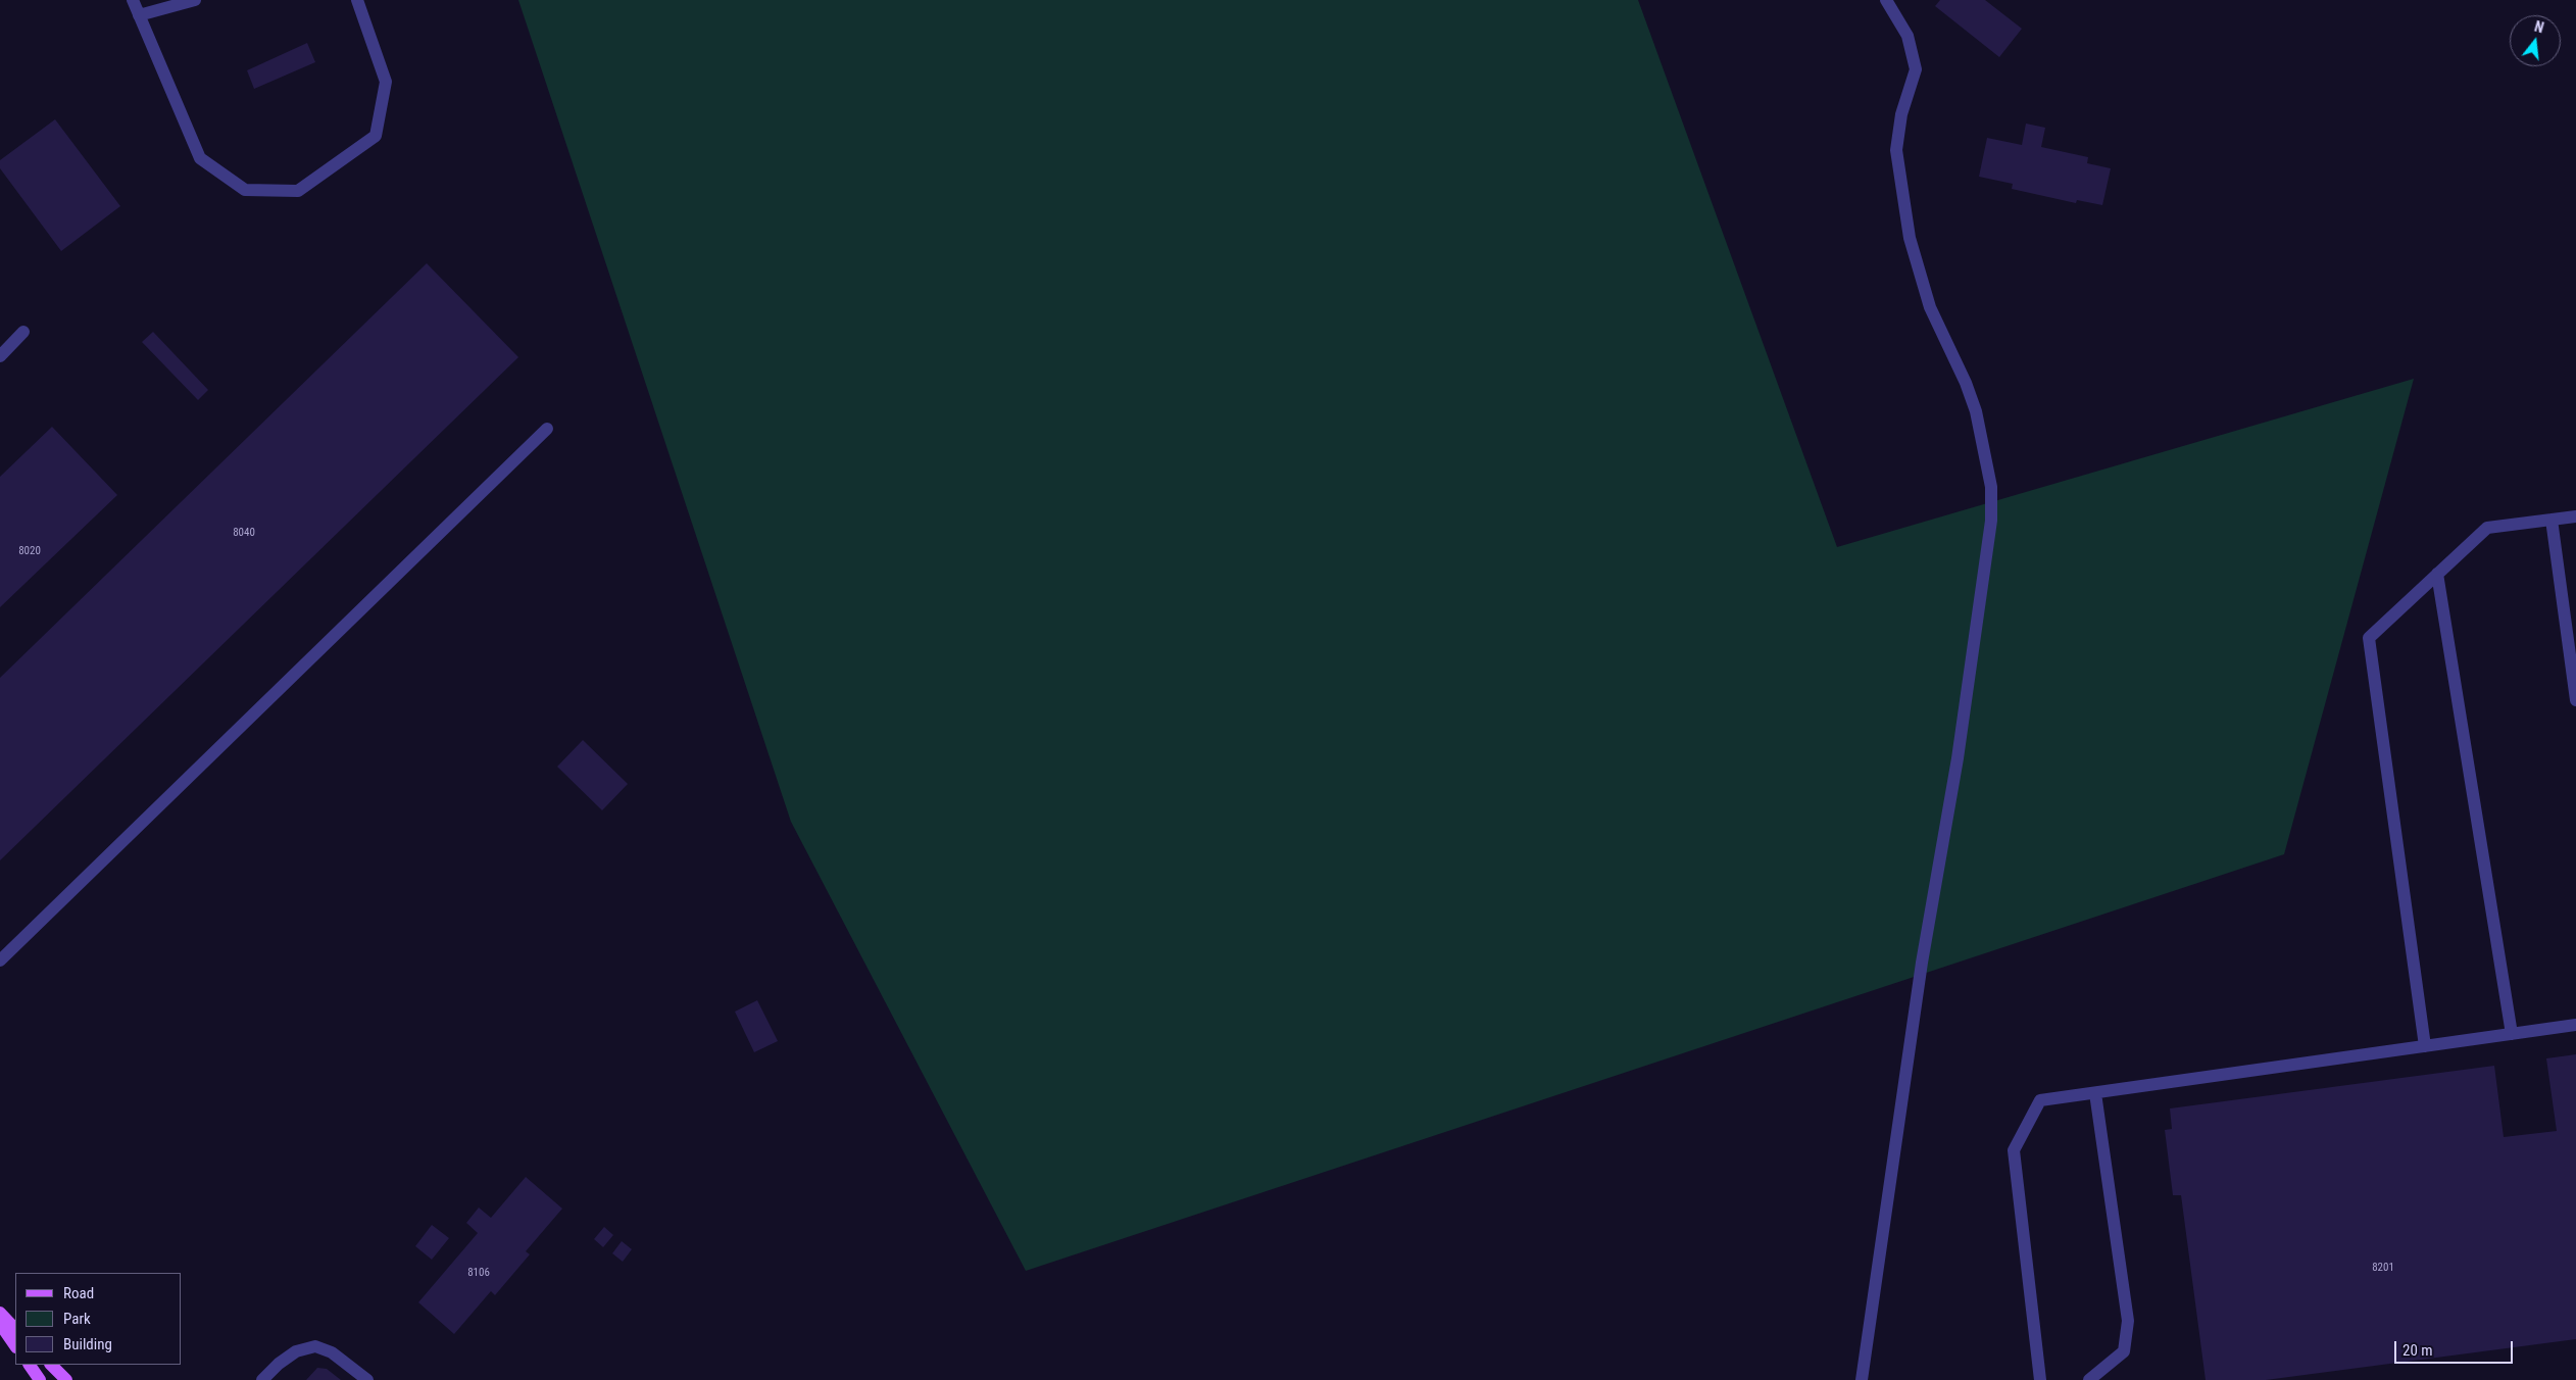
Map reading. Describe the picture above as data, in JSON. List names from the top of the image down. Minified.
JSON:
{"house_numbers":["8040","8020","8201","8106"],"legend":["Road","Park","Building"],"scale_bar":"20 m","north":"top"}
